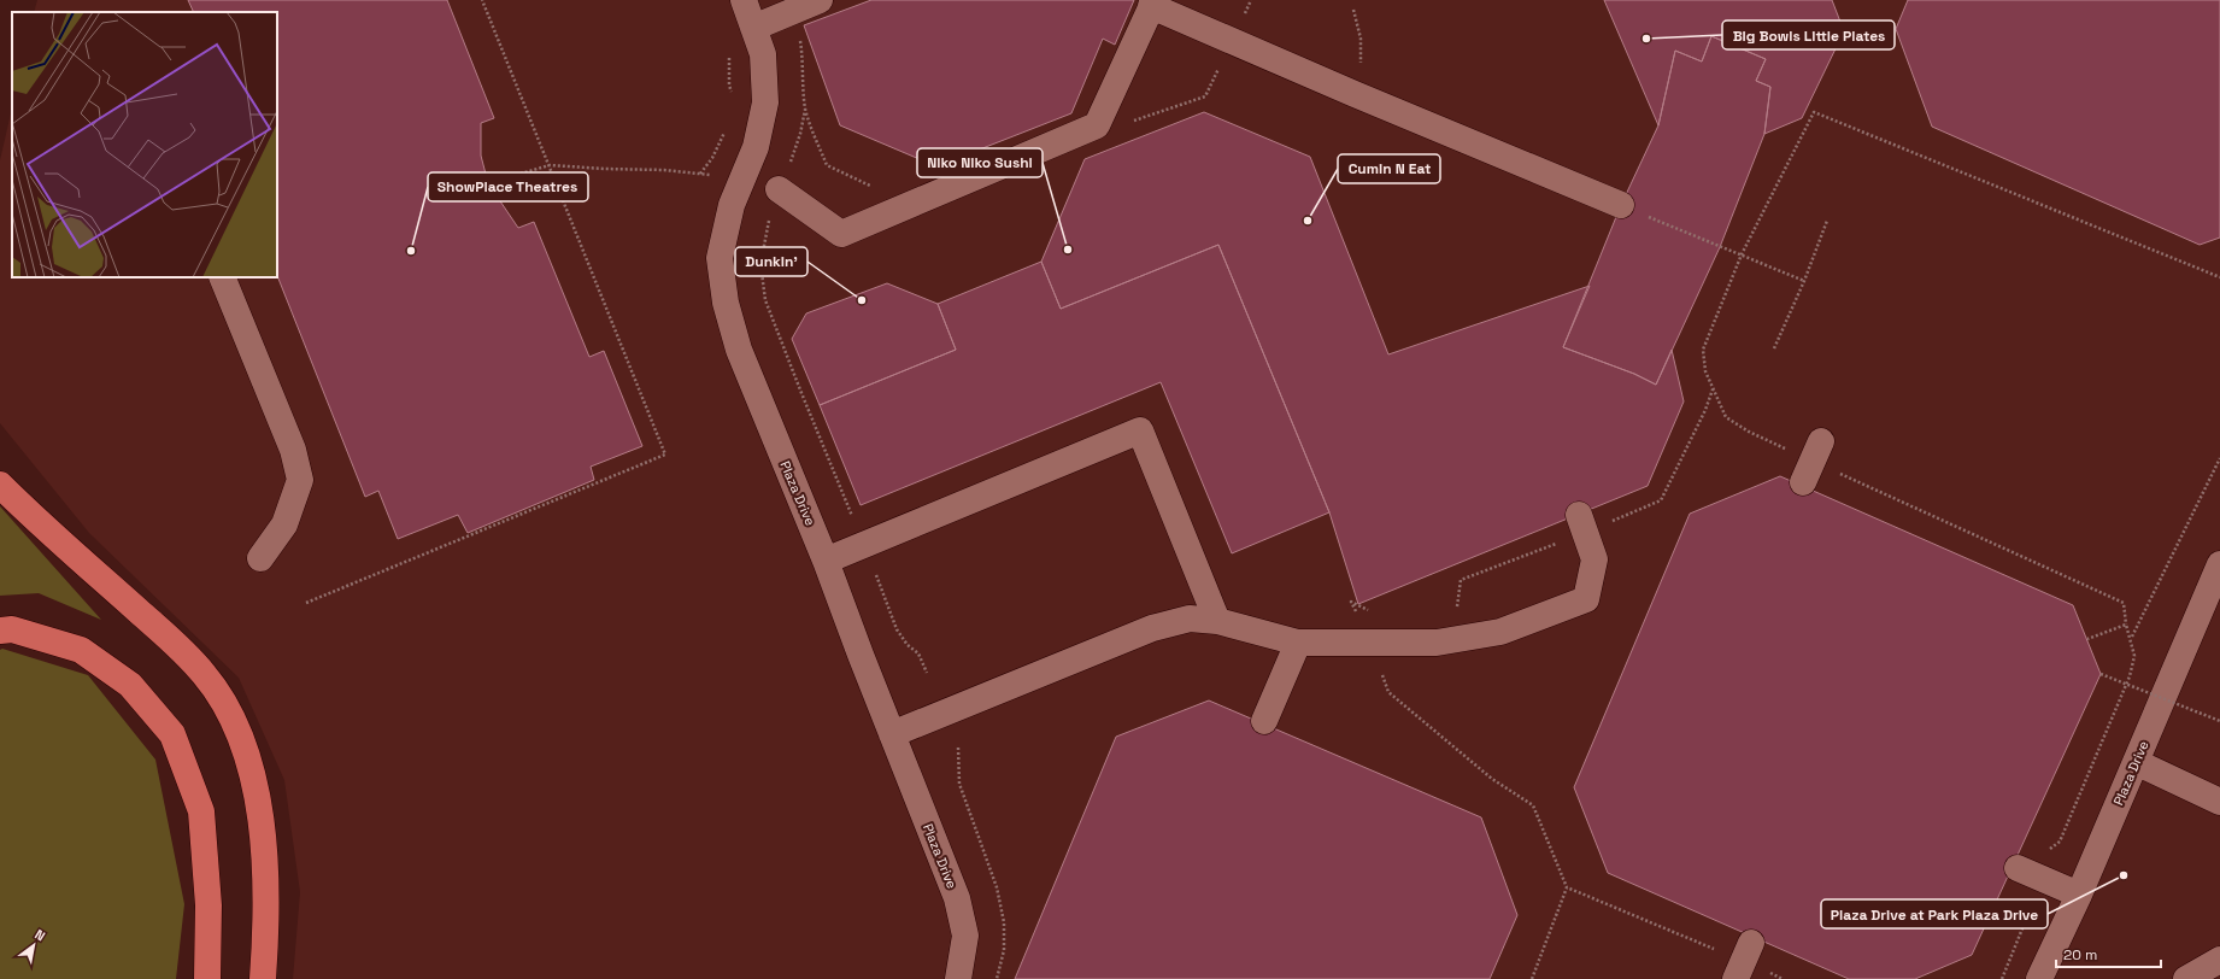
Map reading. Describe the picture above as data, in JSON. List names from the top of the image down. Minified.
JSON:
{"streets":{"street":["Plaza Drive"]},"places":["Big Bowls Little Plates","Cumin N Eat","Niko Niko Sushi","ShowPlace Theatres","Dunkin'","Plaza Drive at Park Plaza Drive"],"scale_bar":"20 m","north":"top right"}
